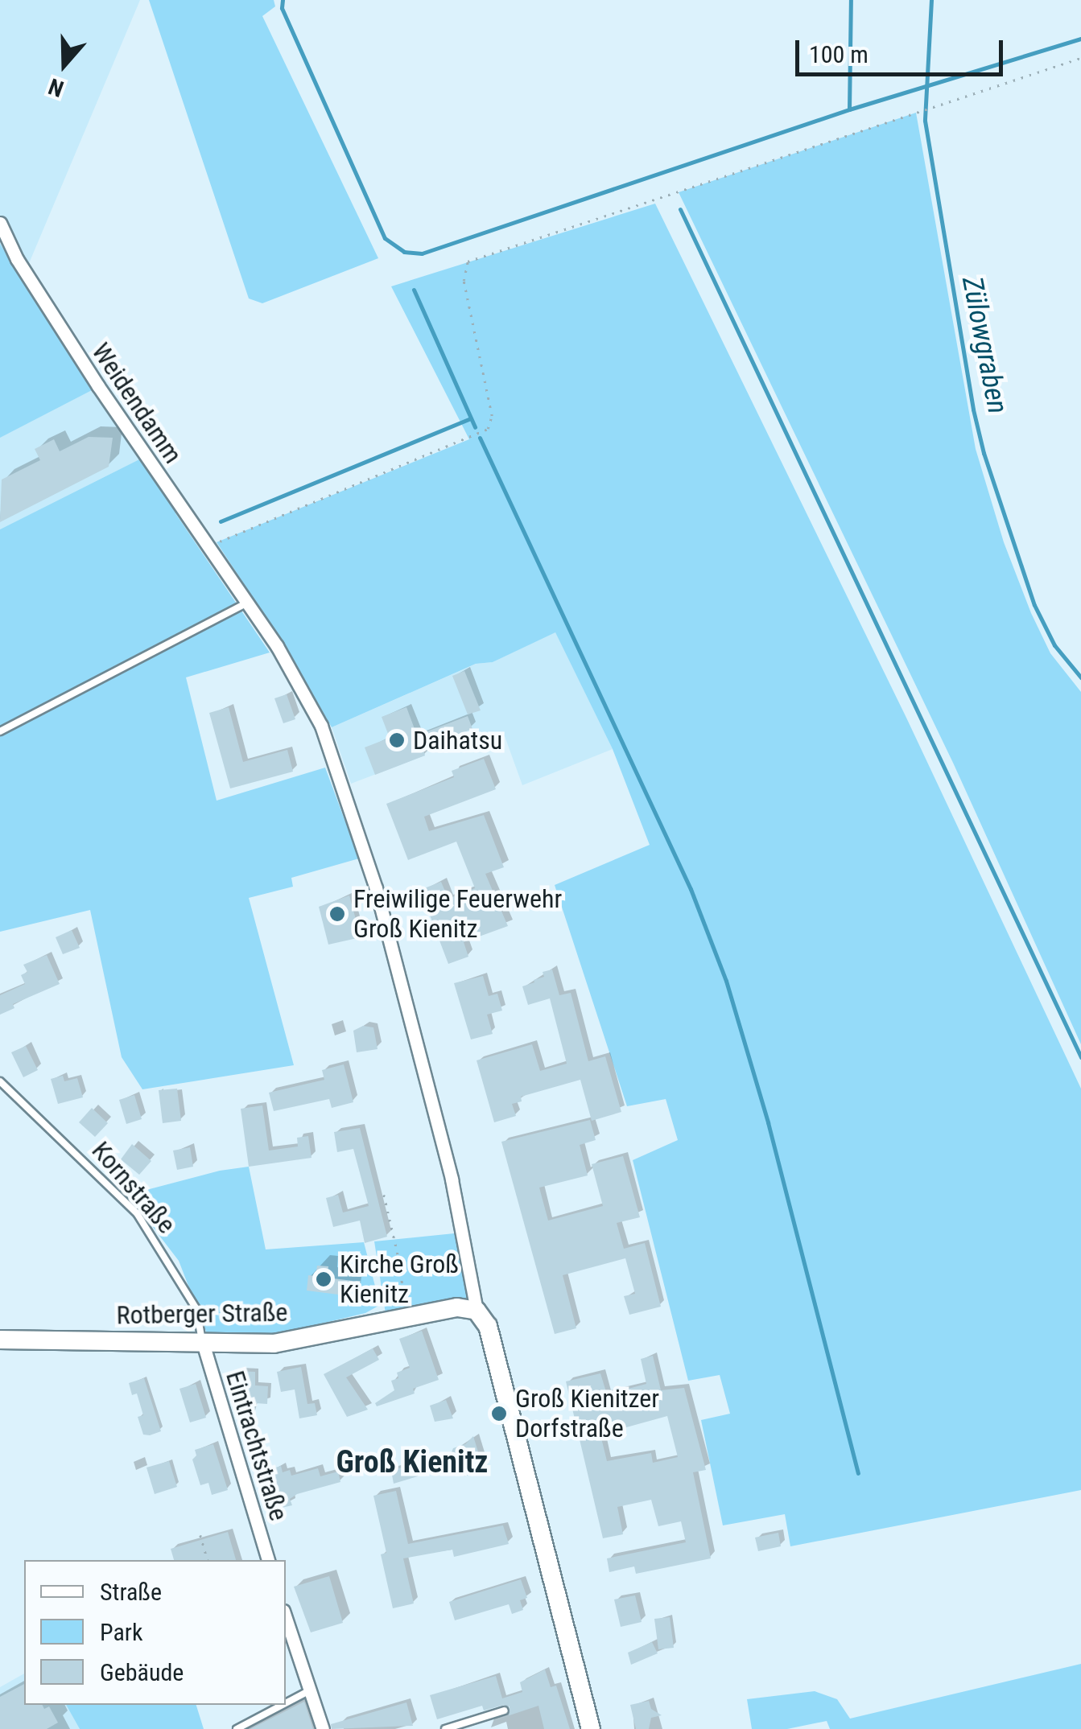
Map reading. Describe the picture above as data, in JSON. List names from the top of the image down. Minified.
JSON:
{"streets":{"main road":["Rotberger Straße"],"street":["Weidendamm","Eintrachtstraße"],"lane":["Kornstraße"]},"crossings":[["Kornstraße","Rotberger Straße"],["Kornstraße","Eintrachtstraße"],["Rotberger Straße","Eintrachtstraße"]],"districts":["Groß Kienitz"],"water":["Zülowgraben"],"places":["Daihatsu","Freiwilige Feuerwehr Groß Kienitz","Kirche Groß Kienitz","Groß Kienitzer Dorfstraße"],"legend":["Straße","Park","Gebäude"],"scale_bar":"100 m","north":"bottom"}
